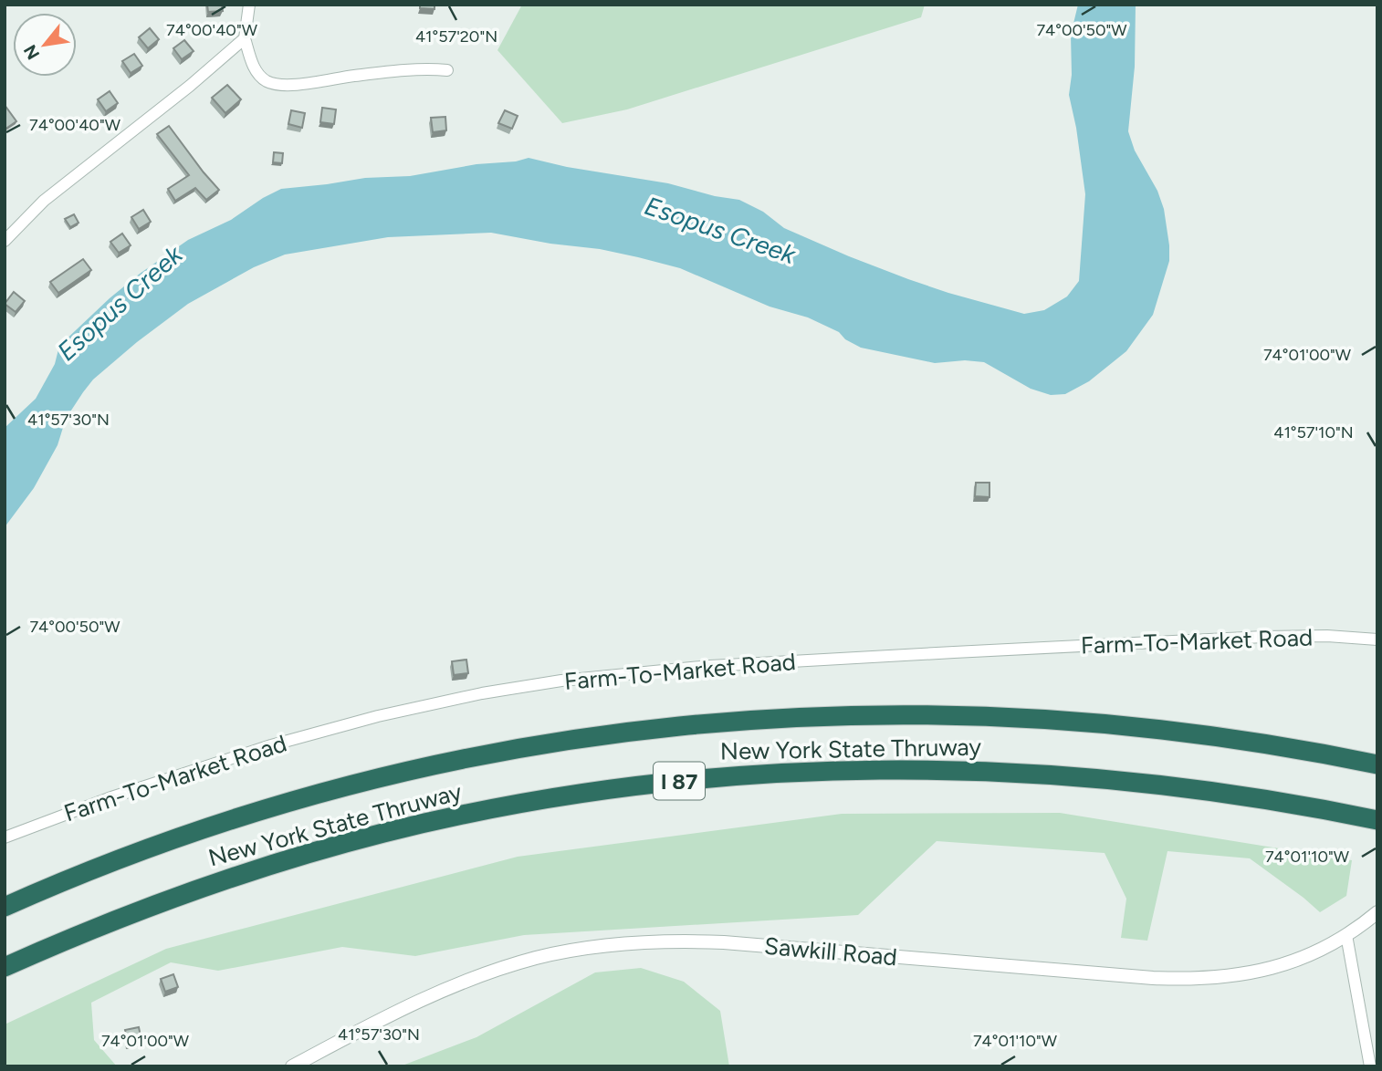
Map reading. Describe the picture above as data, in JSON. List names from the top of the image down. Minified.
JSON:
{"streets":{"highway":["New York State Thruway","I 87"],"street":["Farm-To-Market Road","Sawkill Road"]},"water":["Esopus Creek"],"north":"bottom left","coordinates":["74°00'40\"W","74°00'50\"W","41°57'20\"N","74°01'00\"W","41°57'30\"N","41°57'10\"N","74°01'10\"W"]}
